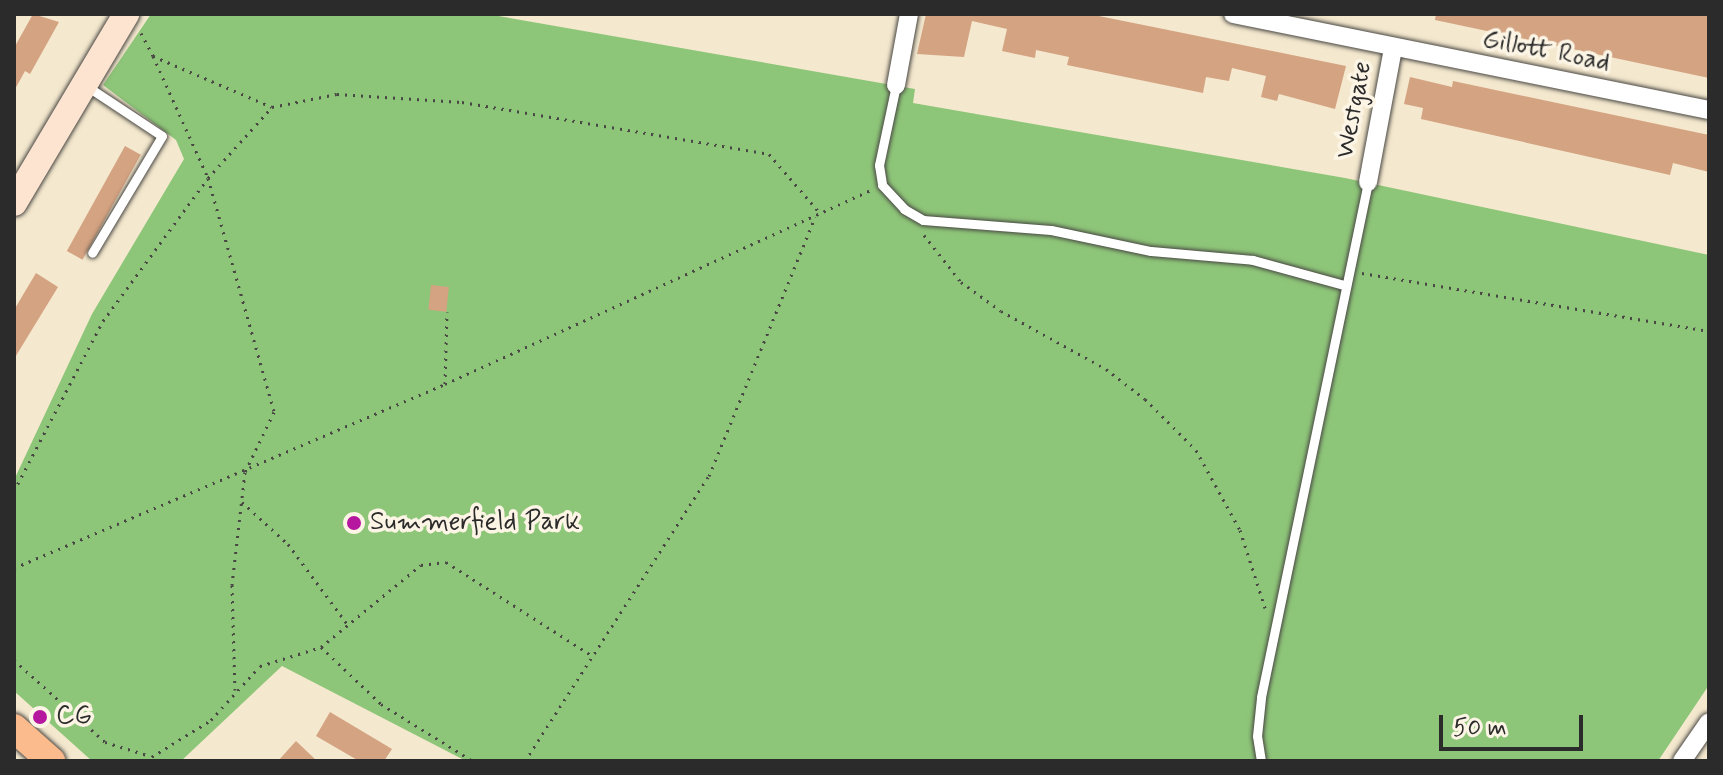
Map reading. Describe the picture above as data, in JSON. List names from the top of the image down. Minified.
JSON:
{"streets":{"street":["Gillott Road","Westgate"]},"crossings":[["Gillott Road","Westgate"]],"places":["Summerfield Park","CG"],"scale_bar":"50 m"}
